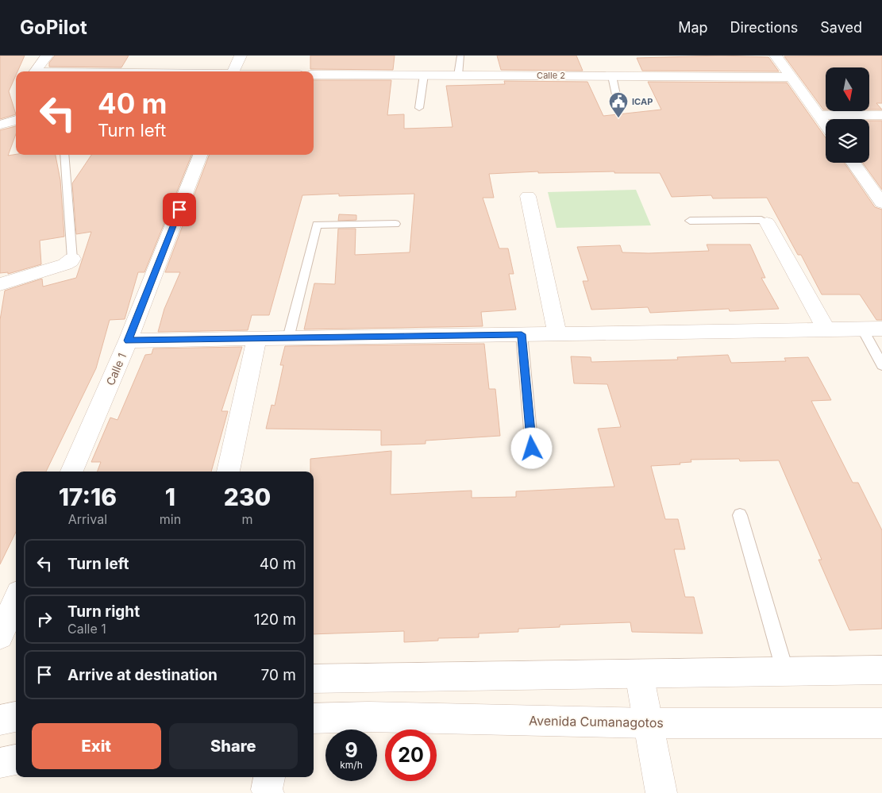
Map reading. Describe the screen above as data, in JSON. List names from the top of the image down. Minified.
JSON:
{"streets":{"street":["Calle 2","Calle 1","Avenida Cumanagotos"]},"places":{"public building":["ICAP"]},"north":"bottom","page":{"header":"GoPilot","nav":["Map","Directions","Saved"],"turn":["40 m","Turn left"],"eta":["17:16","Arrival","1","min","230","m"],"list":[{"name":"Turn left","value":"40 m"},{"name":"Turn right","note":"Calle 1","value":"120 m"},{"name":"Arrive at destination","value":"70 m"}],"buttons":["Exit","Share"],"speed":"9 km/h","limit":"20"}}
